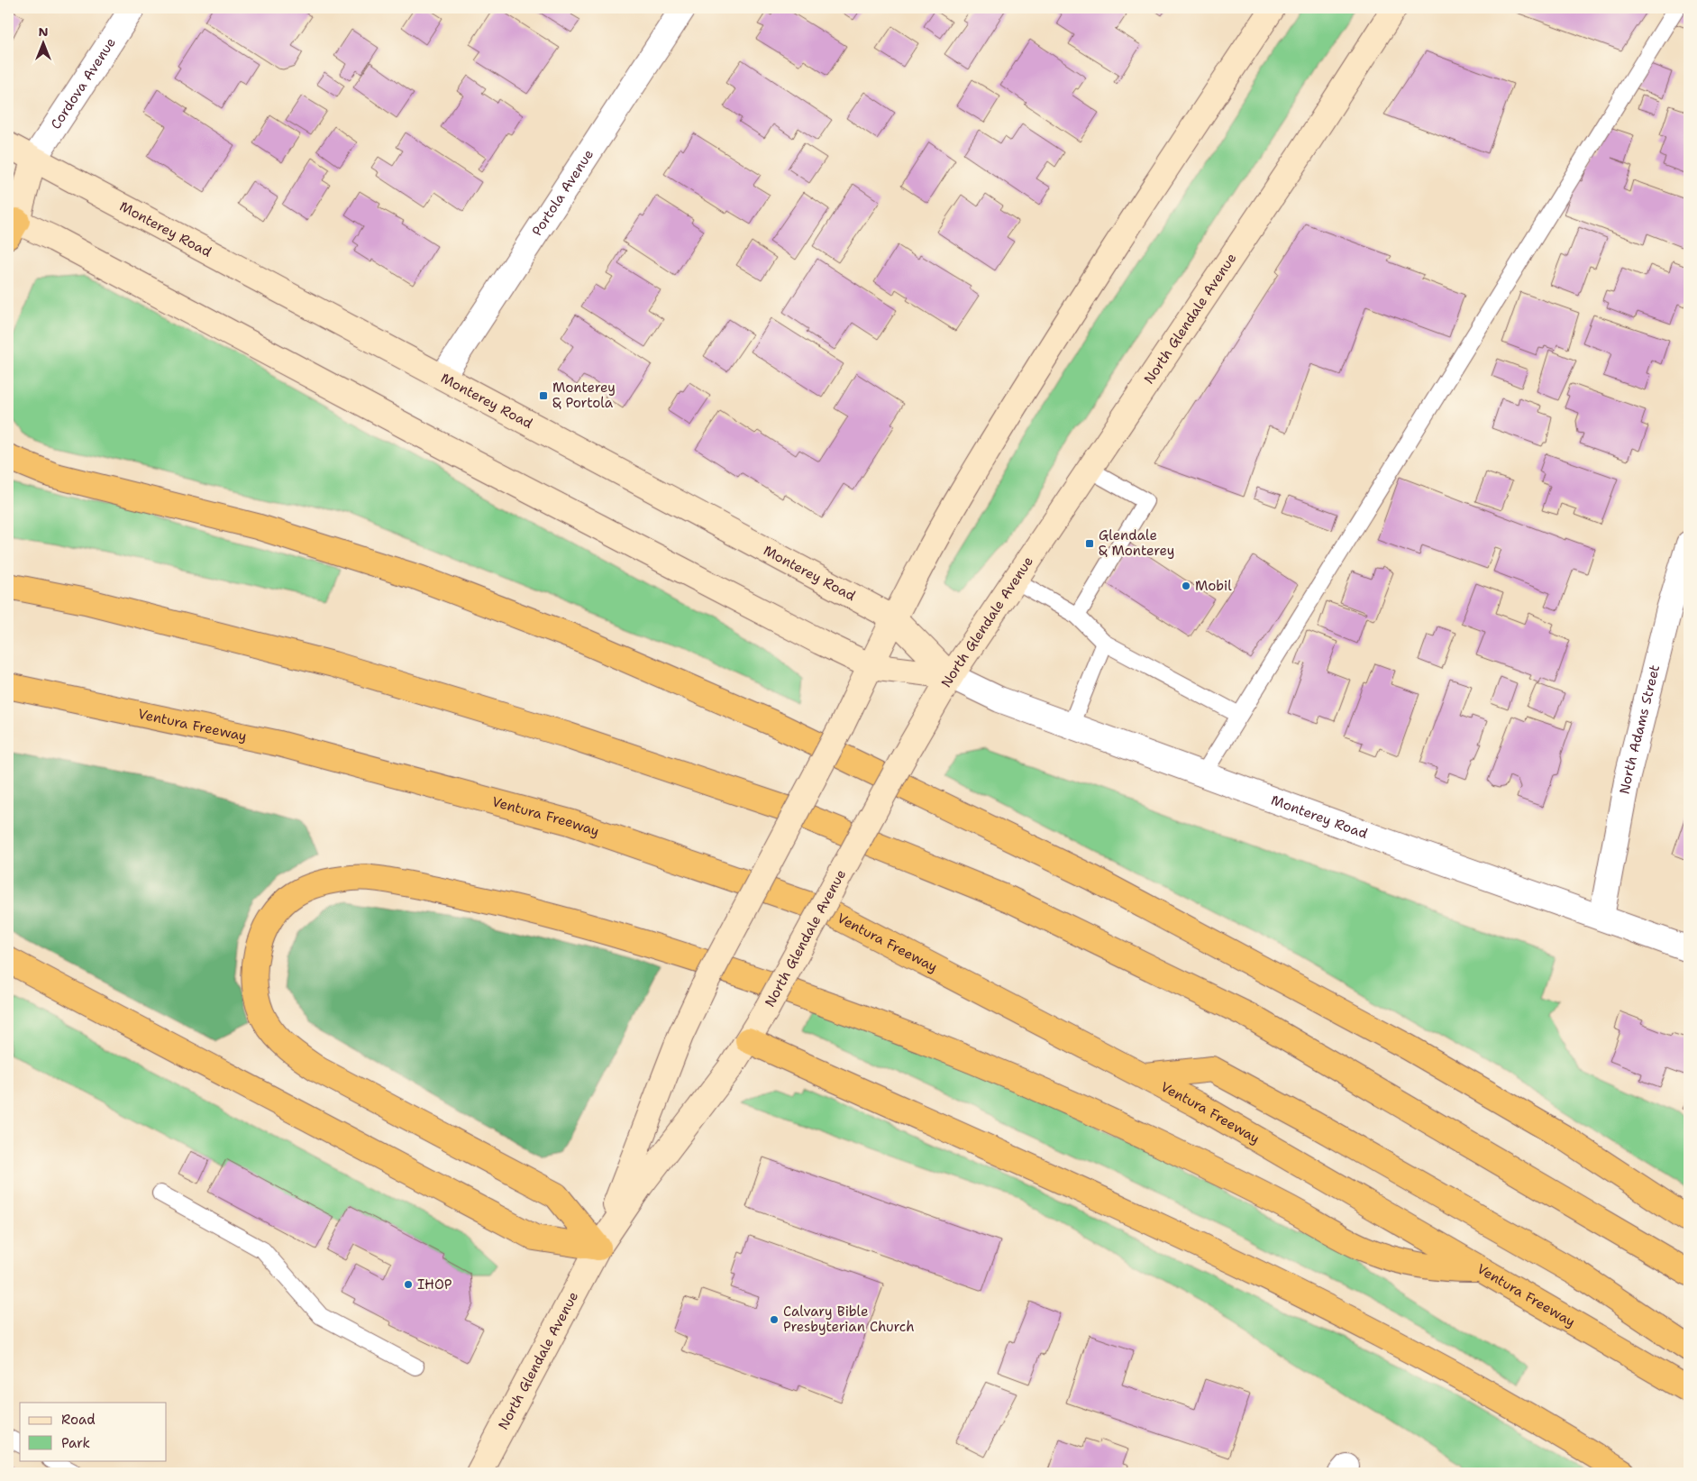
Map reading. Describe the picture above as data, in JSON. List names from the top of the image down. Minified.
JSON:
{"streets":{"highway":["Ventura Freeway"],"main road":["Monterey Road","North Glendale Avenue"],"street":["Cordova Avenue","Portola Avenue","North Adams Street"]},"crossings":[["Cordova Avenue","Monterey Road"],["Portola Avenue","Monterey Road"],["Monterey Road","North Glendale Avenue"],["Monterey Road","North Adams Street"]],"places":{"transit":["Monterey & Portola","Glendale & Monterey"],"other":["Mobil","IHOP","Calvary Bible Presbyterian Church"]},"legend":["Road","Park"],"north":"top"}
